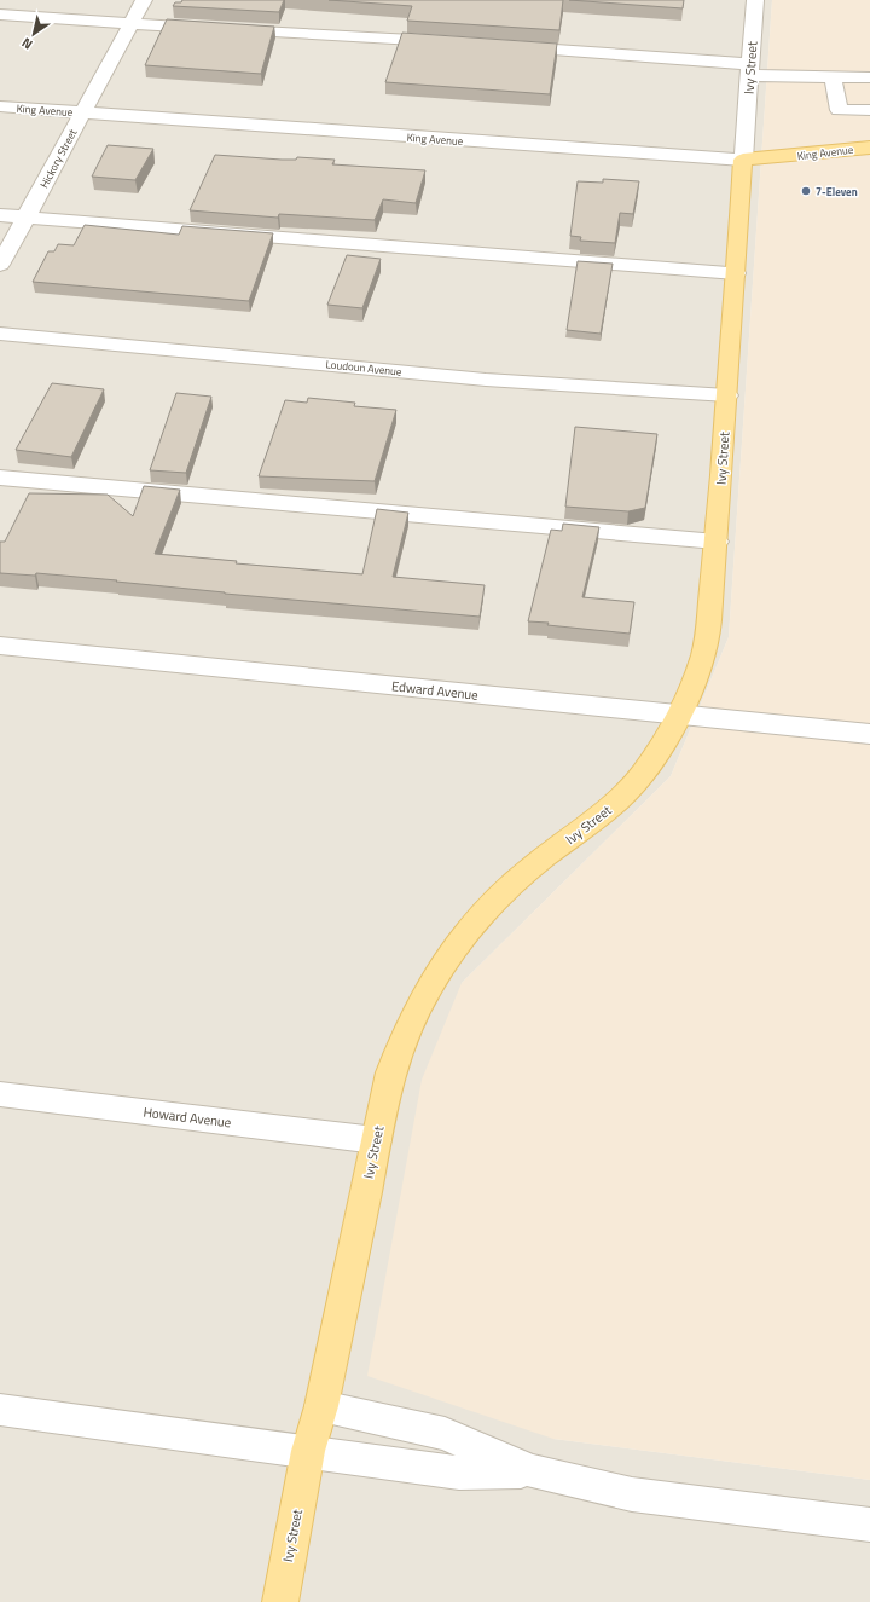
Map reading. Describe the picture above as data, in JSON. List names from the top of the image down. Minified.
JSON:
{"streets":{"main road":["Ivy Street","King Avenue"],"street":["Hickory Street","Loudoun Avenue","Edward Avenue","Howard Avenue"]},"crossings":[["Ivy Street","King Avenue"],["Ivy Street","Loudoun Avenue"],["Ivy Street","Edward Avenue"],["Ivy Street","Howard Avenue"],["King Avenue","Hickory Street"]],"places":["7-Eleven"],"north":"bottom left"}
